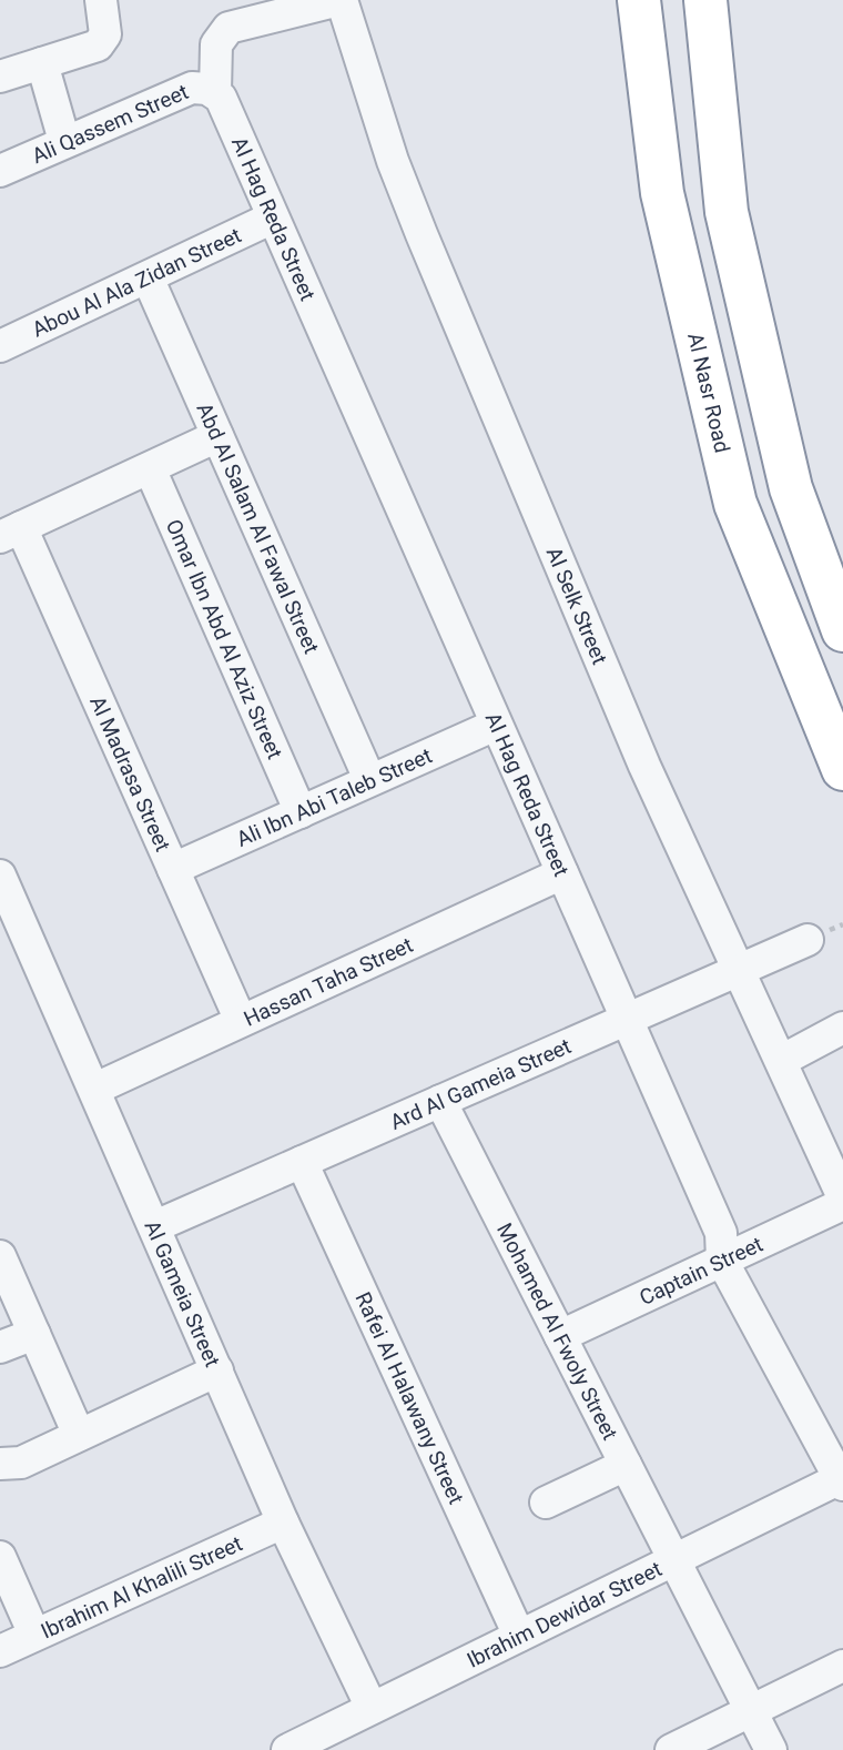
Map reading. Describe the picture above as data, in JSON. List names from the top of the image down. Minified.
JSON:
{"streets":{"highway":["Al Nasr Road"],"street":["Ali Qassem Street","Al Hag Reda Street","Abou Al Ala Zidan Street","Abd Al Salam Al Fawal Street","Al Selk Street","Omar Ibn Abd Al Aziz Street","Al Madrasa Street","Ali Ibn Abi Taleb Street","Hassan Taha Street","Ard Al Gameia Street","Captain Street","Al Gameia Street","Mohamed Al Fwoly Street","Rafei Al Halawany Street","Ibrahim Al Khalili Street","Ibrahim Dewidar Street"]},"crossings":[["Ali Qassem Street","Al Hag Reda Street"],["Al Hag Reda Street","Abou Al Ala Zidan Street"],["Al Hag Reda Street","Ali Ibn Abi Taleb Street"],["Al Hag Reda Street","Hassan Taha Street"],["Al Hag Reda Street","Ard Al Gameia Street"],["Al Hag Reda Street","Captain Street"],["Al Hag Reda Street","Ibrahim Dewidar Street"],["Abou Al Ala Zidan Street","Abd Al Salam Al Fawal Street"],["Abd Al Salam Al Fawal Street","Ali Ibn Abi Taleb Street"],["Al Selk Street","Ard Al Gameia Street"],["Omar Ibn Abd Al Aziz Street","Ali Ibn Abi Taleb Street"],["Al Madrasa Street","Ali Ibn Abi Taleb Street"],["Al Madrasa Street","Hassan Taha Street"],["Hassan Taha Street","Al Gameia Street"],["Ard Al Gameia Street","Al Gameia Street"],["Ard Al Gameia Street","Mohamed Al Fwoly Street"],["Ard Al Gameia Street","Rafei Al Halawany Street"],["Captain Street","Mohamed Al Fwoly Street"],["Al Gameia Street","Ibrahim Al Khalili Street"],["Al Gameia Street","Ibrahim Dewidar Street"],["Mohamed Al Fwoly Street","Ibrahim Dewidar Street"],["Rafei Al Halawany Street","Ibrahim Dewidar Street"]]}
